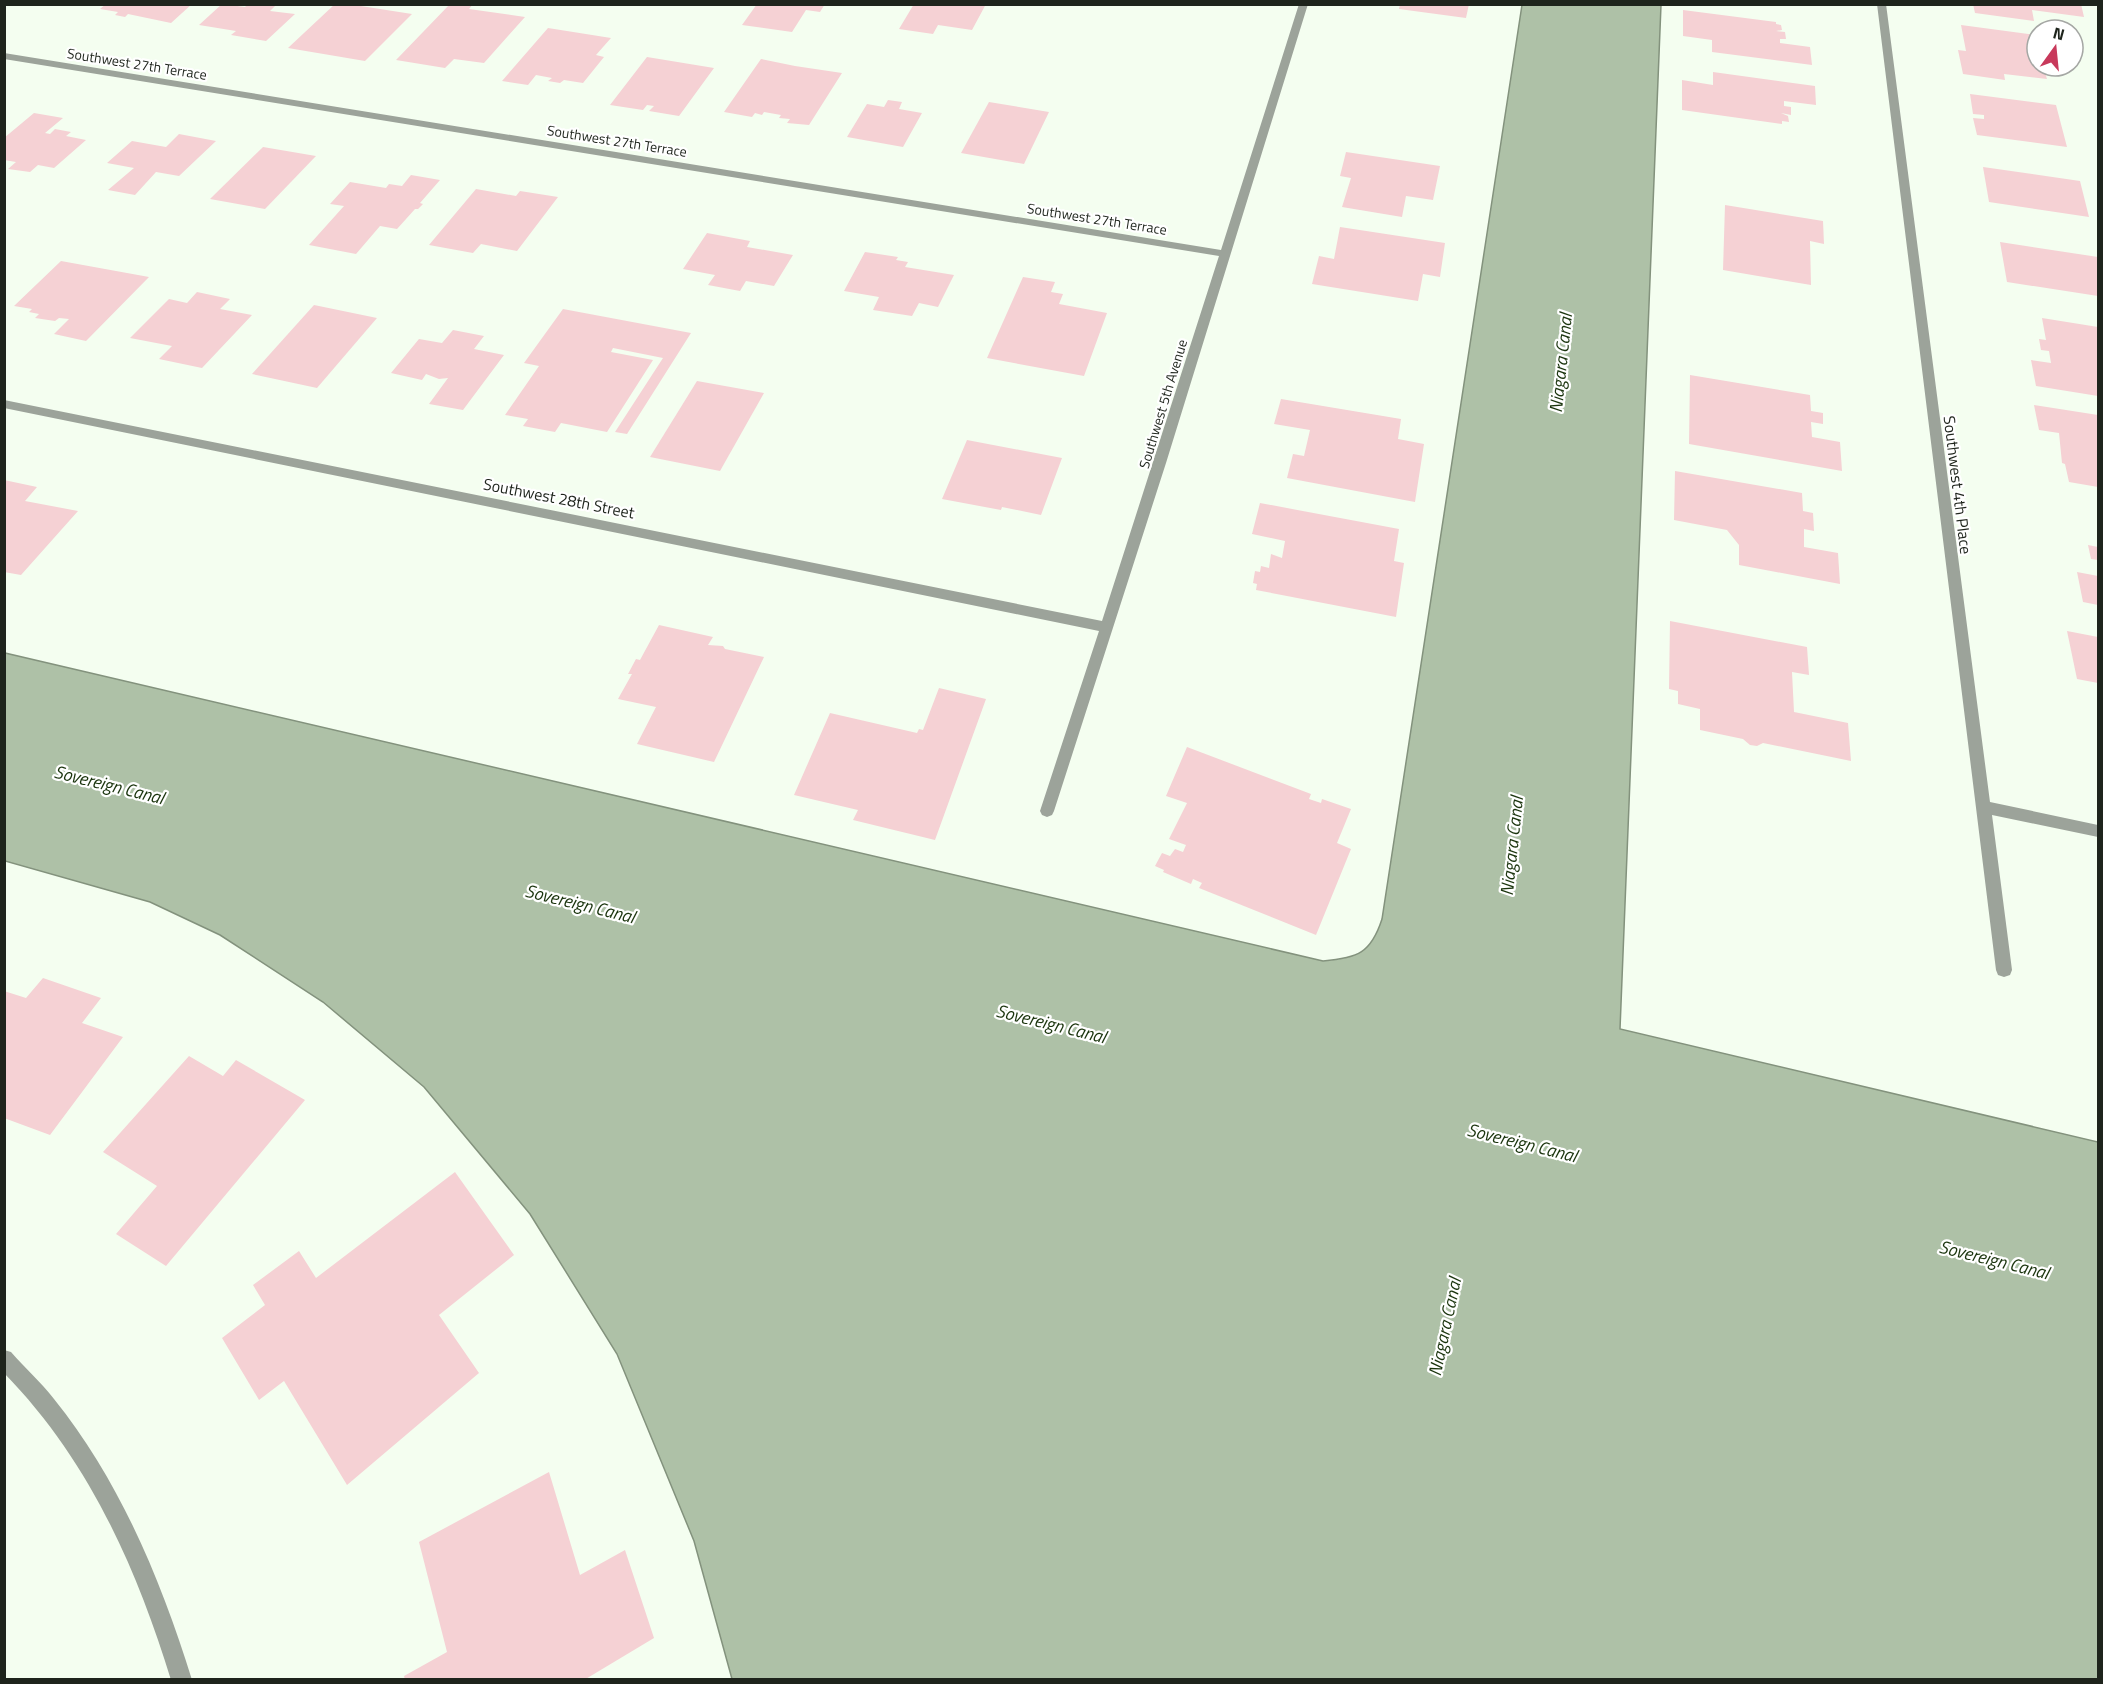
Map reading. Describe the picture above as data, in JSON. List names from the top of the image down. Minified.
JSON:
{"streets":{"street":["Southwest 27th Terrace","Southwest 5th Avenue","Southwest 4th Place","Southwest 28th Street"]},"crossings":[["Southwest 27th Terrace","Southwest 5th Avenue"],["Southwest 5th Avenue","Southwest 28th Street"]],"water":["Niagara Canal","Sovereign Canal"],"north":"top"}
